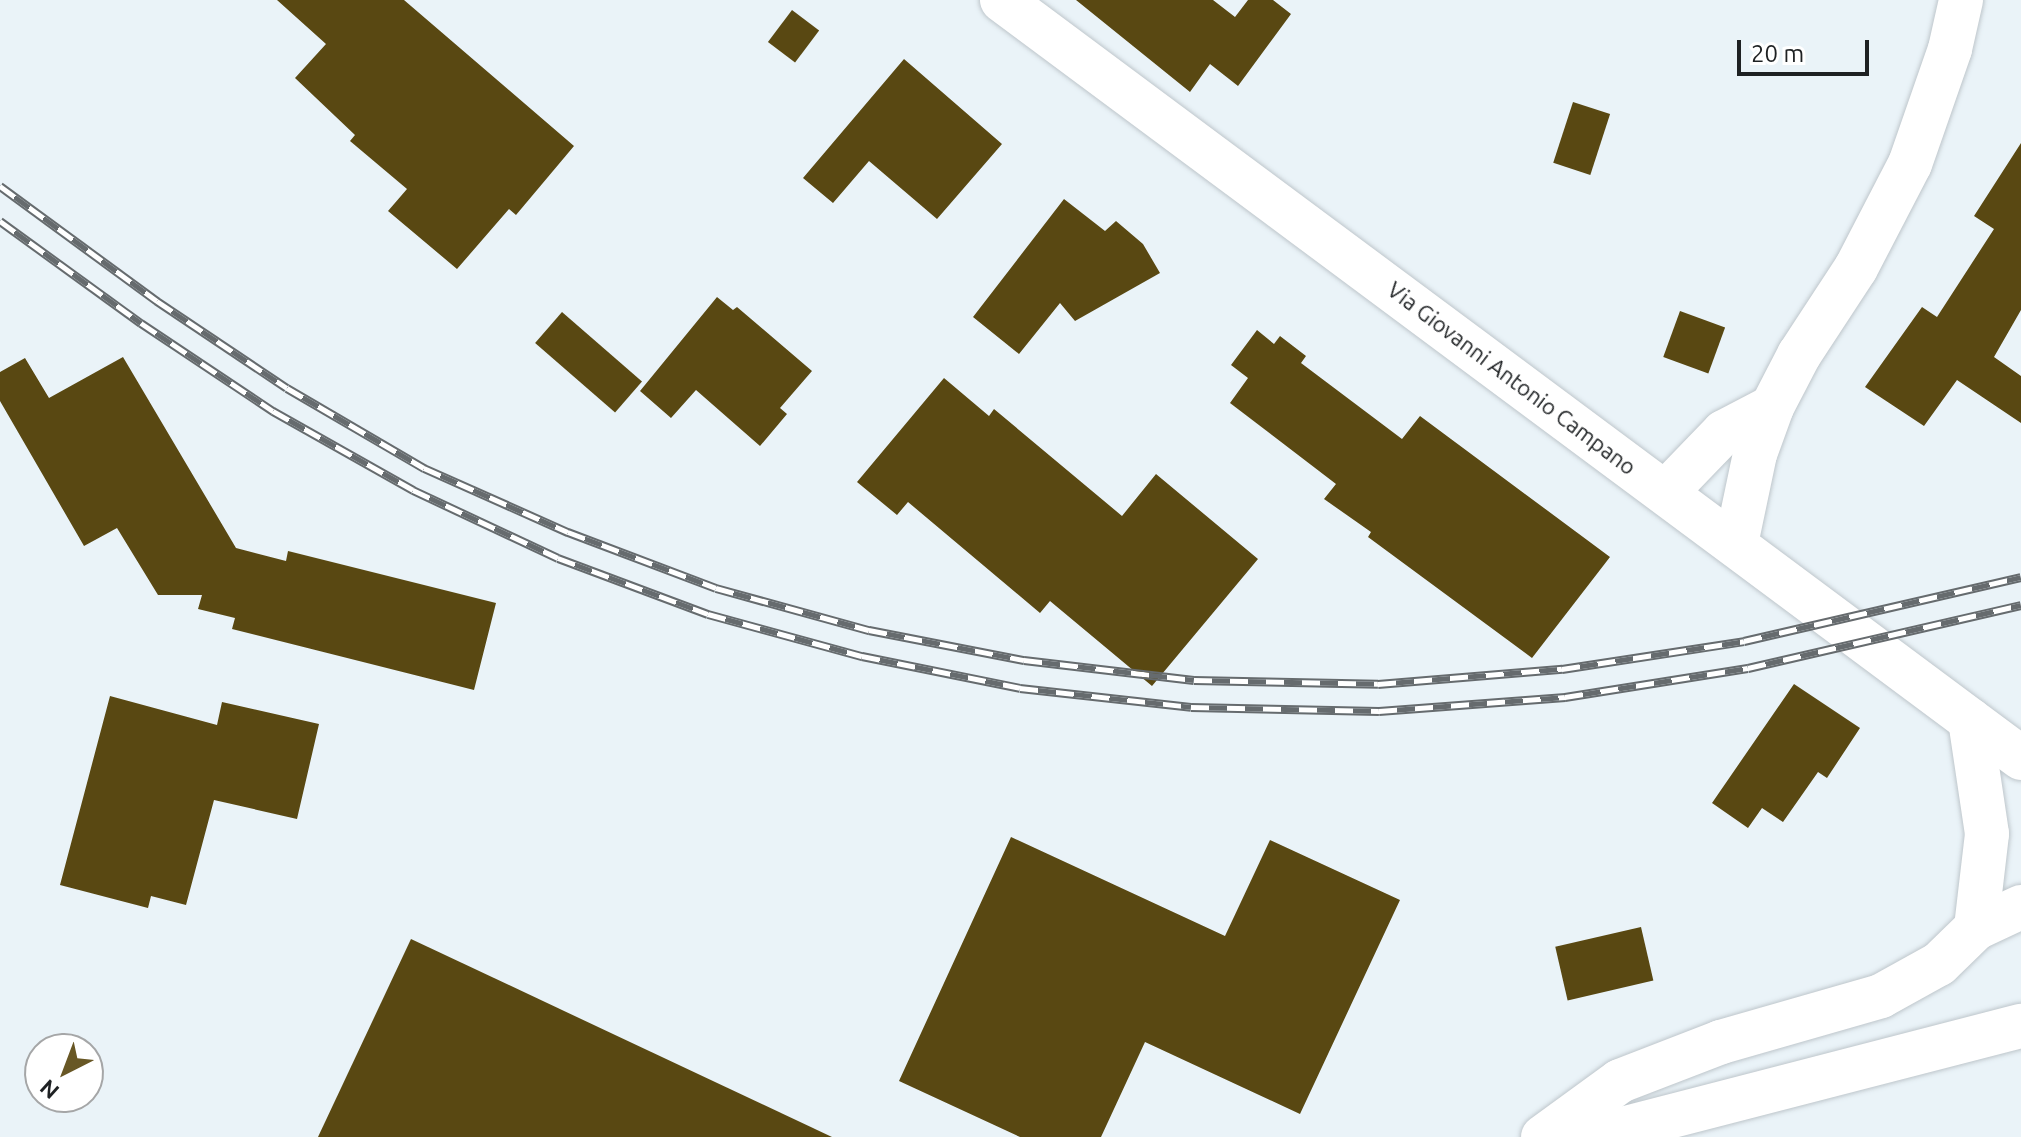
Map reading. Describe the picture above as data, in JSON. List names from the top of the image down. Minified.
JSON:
{"streets":{"main road":["Via Giovanni Antonio Campano"]},"scale_bar":"20 m","north":"bottom left"}
